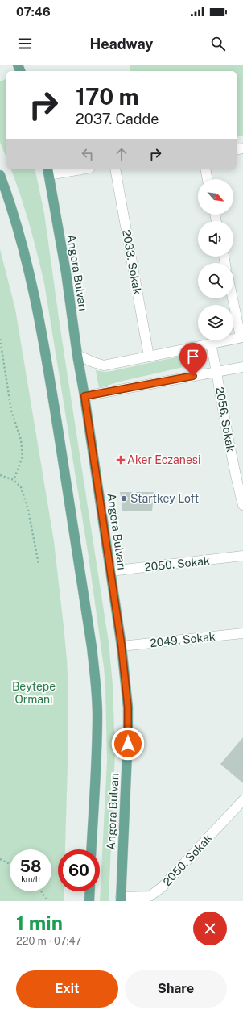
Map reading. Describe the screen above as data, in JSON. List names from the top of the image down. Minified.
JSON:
{"streets":{"main road":["Angora Bulvarı"],"street":["2033. Sokak","2056. Sokak","2050. Sokak","2049. Sokak"]},"crossings":[["Angora Bulvarı","2050. Sokak"],["Angora Bulvarı","2049. Sokak"]],"parks":["Beytepe Ormanı"],"places":{"health":["Aker Eczanesi"],"other":["Startkey Loft"]},"north":"bottom right","page":{"status":"07:46","header":"Headway","turn":["170 m","2037. Cadde"],"speed":"58 km/h","limit":"60","heading":["1 min","220 m · 07:47"],"buttons":["Exit","Share"]}}
